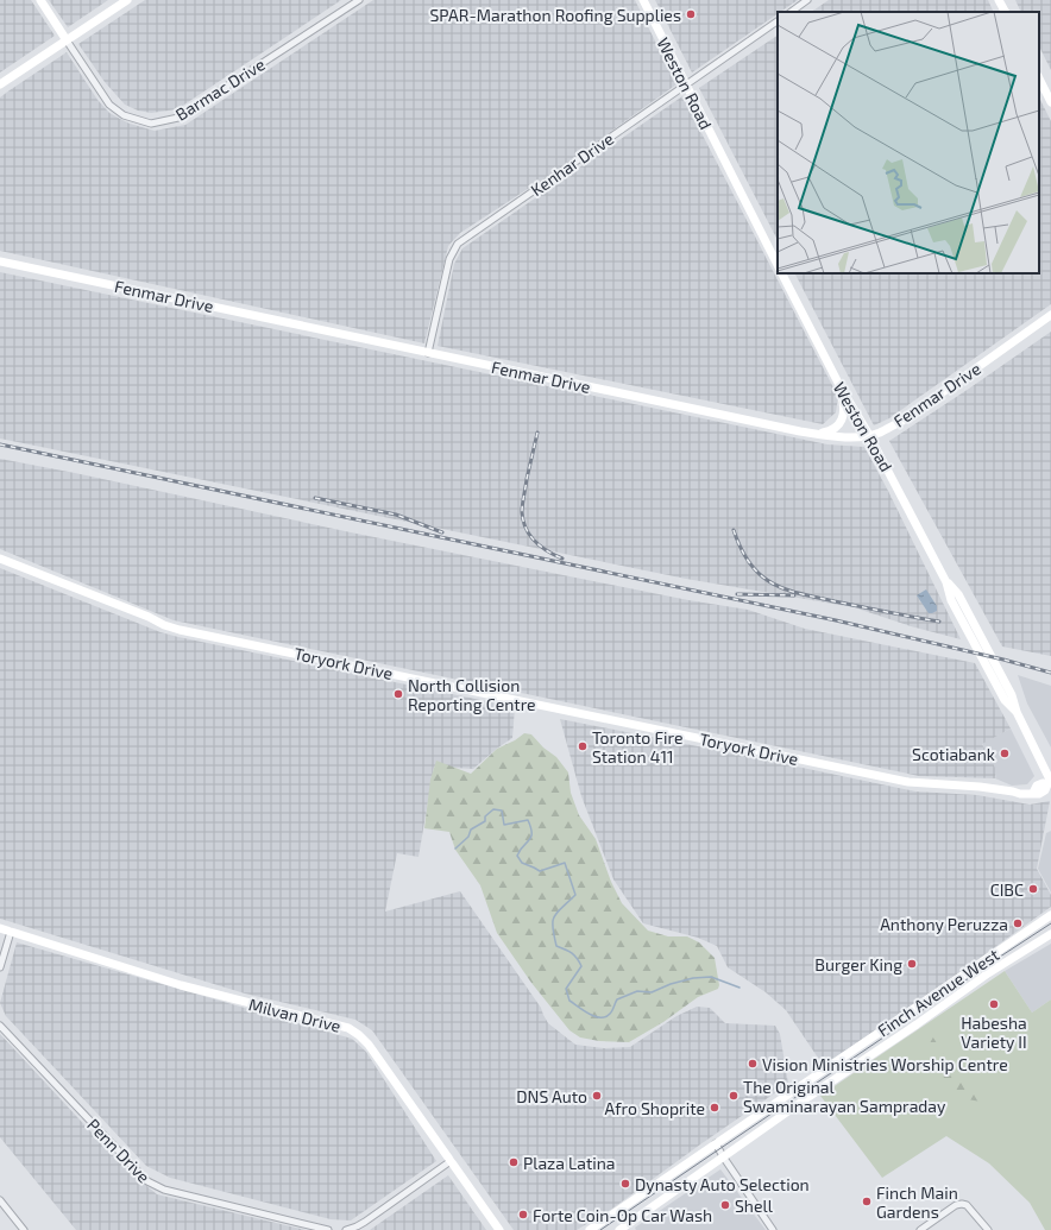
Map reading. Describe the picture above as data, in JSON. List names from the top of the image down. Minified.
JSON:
{"streets":{"street":["Weston Road","Barmac Drive","Kenhar Drive","Fenmar Drive","Toryork Drive","Finch Avenue West","Milvan Drive","Penn Drive"]},"crossings":[["Weston Road","Kenhar Drive"],["Weston Road","Fenmar Drive"],["Weston Road","Toryork Drive"],["Kenhar Drive","Fenmar Drive"]],"places":["SPAR-Marathon Roofing Supplies","North Collision Reporting Centre","Toronto Fire Station 411","Scotiabank","CIBC","Anthony Peruzza","Burger King","Habesha Variety II","Vision Ministries Worship Centre","DNS Auto","The Original Swaminarayan Sampraday","Afro Shoprite","Plaza Latina","Dynasty Auto Selection","Finch Main Gardens","Shell","Forte Coin-Op Car Wash"]}
